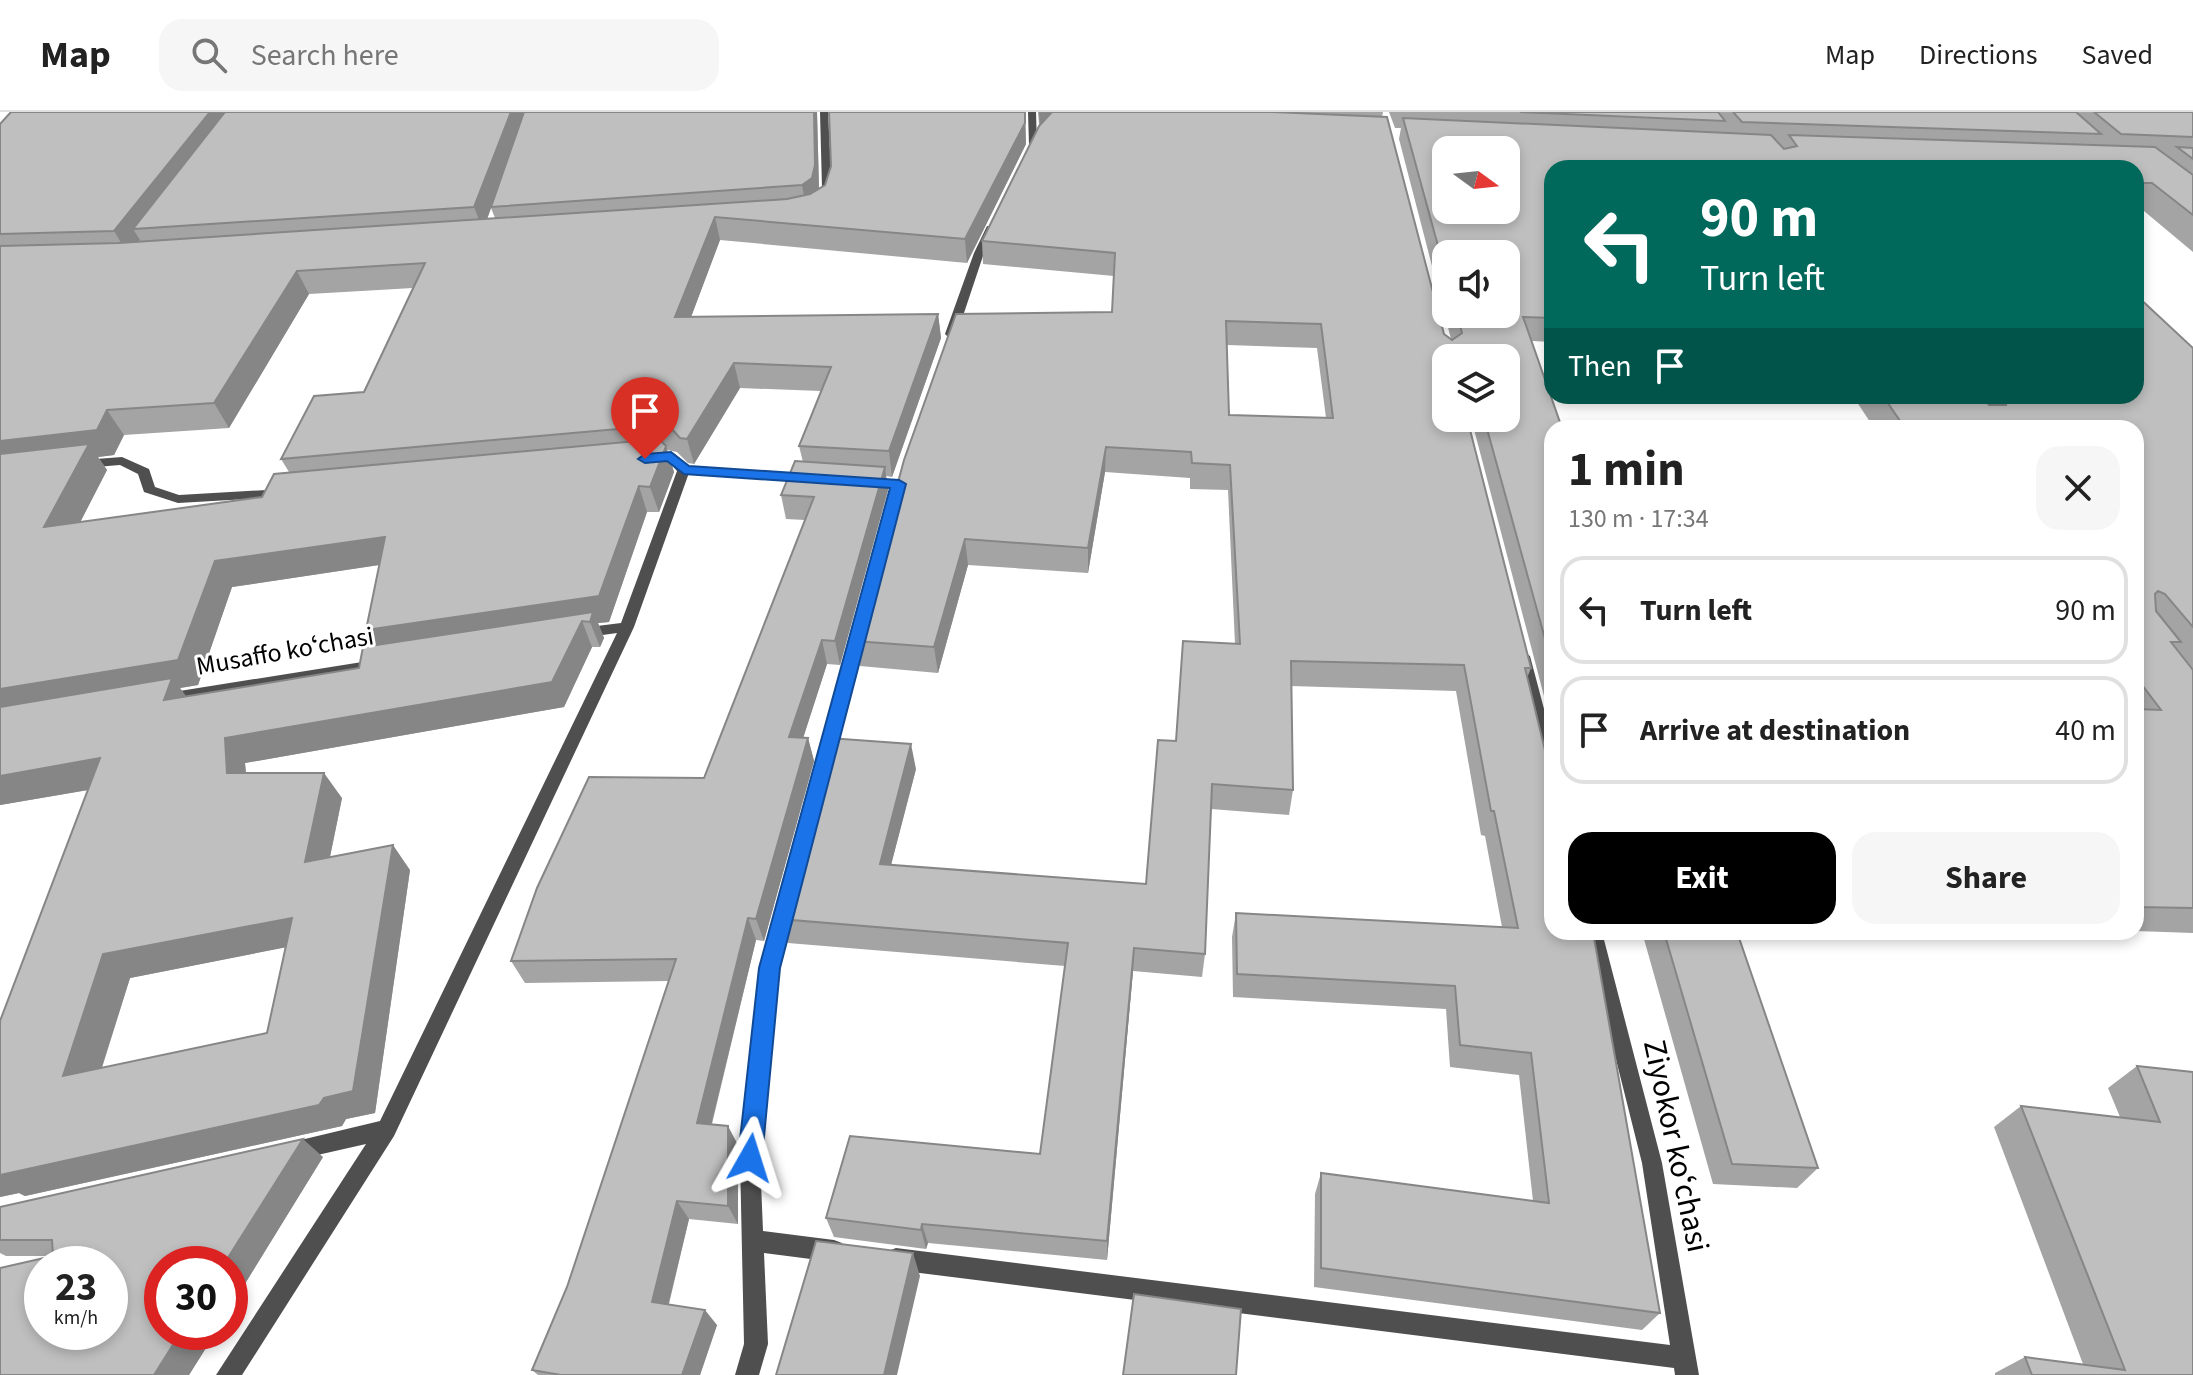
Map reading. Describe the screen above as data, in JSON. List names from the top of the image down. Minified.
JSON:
{"streets":{"street":["Musaffo koʻchasi","Ziyokor koʻchasi"]},"north":"right","page":{"header":"Map","search":"Search here","nav":["Map","Directions","Saved"],"turn":["90 m","Turn left"],"then":"Then","heading":["1 min","130 m · 17:34"],"list":[{"name":"Turn left","value":"90 m"},{"name":"Arrive at destination","value":"40 m"}],"buttons":["Exit","Share"],"speed":"23 km/h","limit":"30"}}
